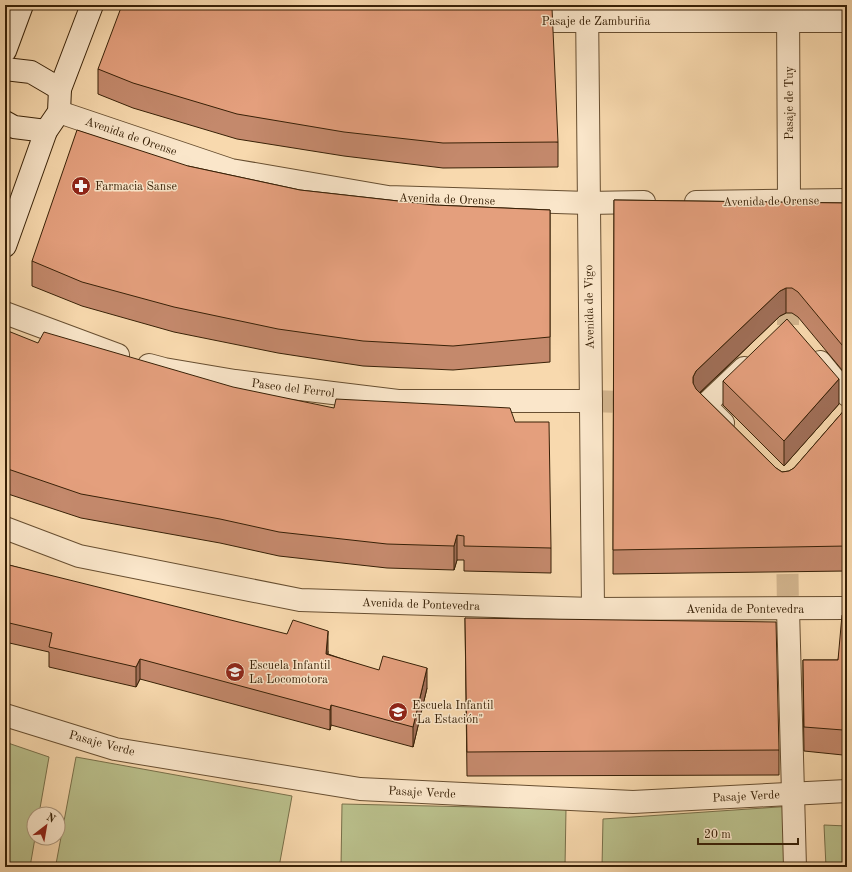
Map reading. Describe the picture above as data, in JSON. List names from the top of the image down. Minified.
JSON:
{"streets":{"street":["Pasaje de Zamburiña","Pasaje de Tuy","Avenida de Orense","Avenida de Vigo","Paseo del Ferrol","Avenida de Pontevedra","Pasaje Verde"]},"crossings":[["Pasaje de Zamburiña","Pasaje de Tuy"],["Pasaje de Zamburiña","Avenida de Vigo"],["Pasaje de Tuy","Avenida de Orense"],["Avenida de Orense","Avenida de Vigo"],["Avenida de Vigo","Paseo del Ferrol"],["Avenida de Vigo","Avenida de Pontevedra"]],"places":{"pharmacy":["Farmacia Sanse"],"school or university":["Escuela Infantil La Locomotora","Escuela Infantil \"La Estación\""]},"scale_bar":"20 m","north":"top right"}
